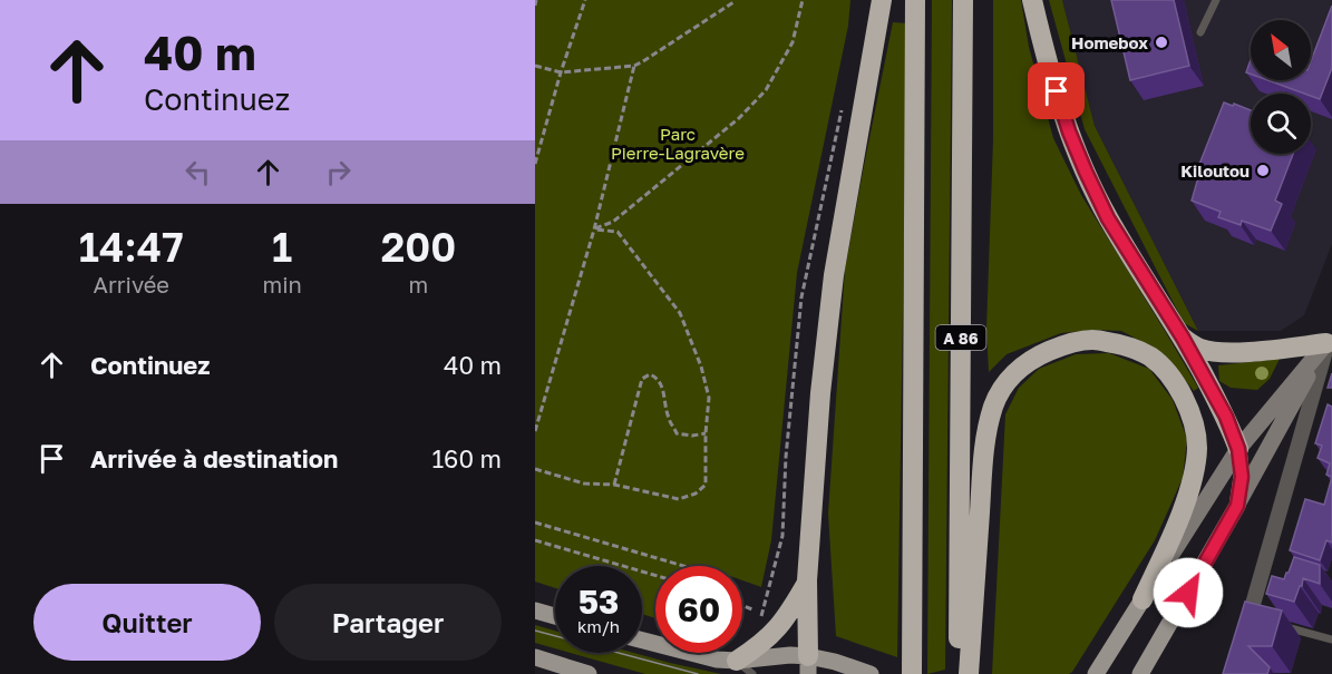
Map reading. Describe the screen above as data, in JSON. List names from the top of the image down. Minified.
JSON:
{"streets":{"highway":["A 86"]},"parks":["Parc Pierre-Lagravère"],"places":["Homebox","Kiloutou"],"north":"top left","page":{"turn":["40 m","Continuez"],"eta":["14:47","Arrivée","1","min","200","m"],"list":[{"name":"Continuez","value":"40 m"},{"name":"Arrivée à destination","value":"160 m"}],"speed":"53 km/h","limit":"60","buttons":["Quitter","Partager"]}}
